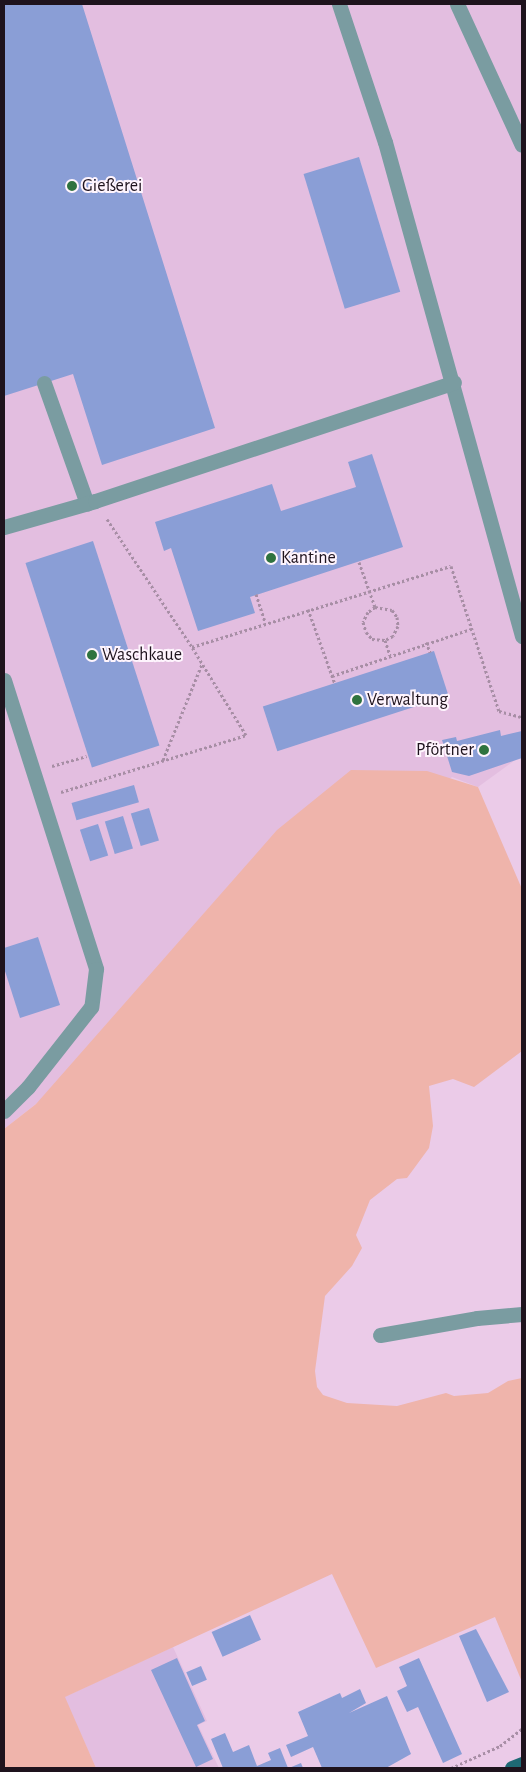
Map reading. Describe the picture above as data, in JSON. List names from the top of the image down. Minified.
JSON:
{"places":["Gießerei","Kantine","Waschkaue","Verwaltung","Pförtner"]}
